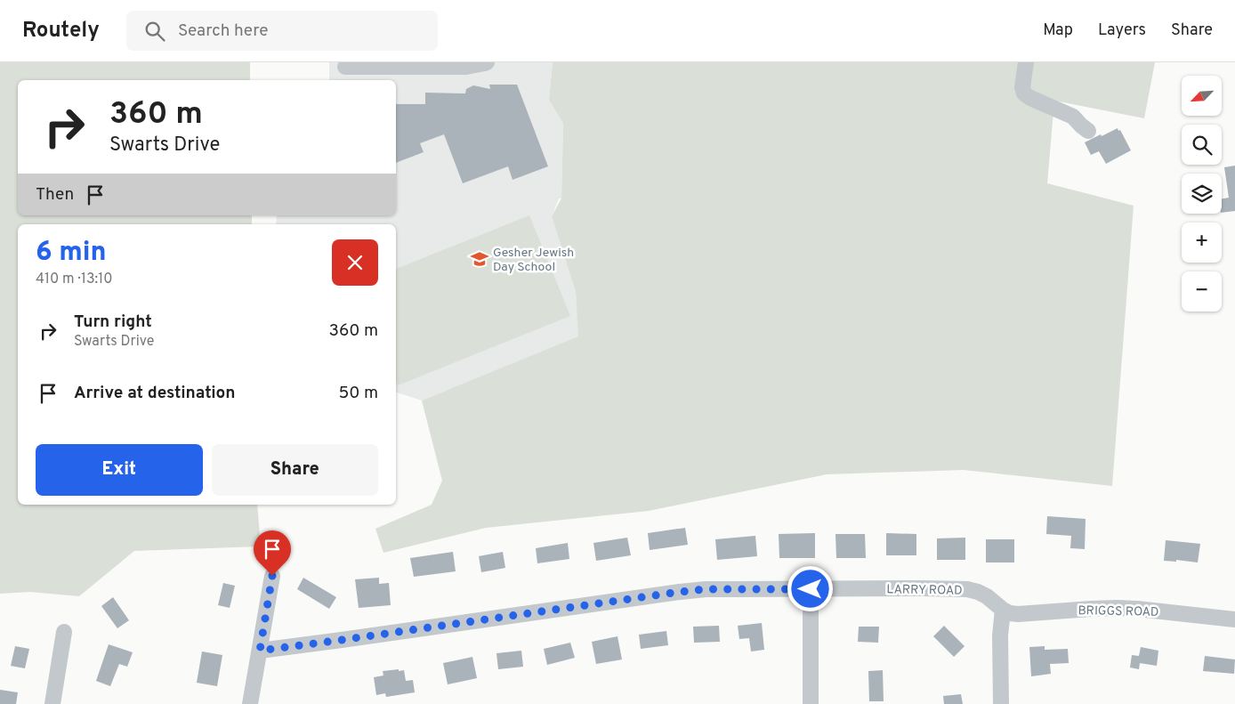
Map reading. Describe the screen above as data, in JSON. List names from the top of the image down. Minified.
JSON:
{"streets":{"street":["LARRY ROAD","BRIGGS ROAD"]},"crossings":[["LARRY ROAD","BRIGGS ROAD"]],"places":{"school or university":["Gesher Jewish Day School"]},"north":"bottom left","page":{"header":"Routely","search":"Search here","nav":["Map","Layers","Share"],"map_buttons":["+","−"],"turn":["360 m","Swarts Drive"],"then":"Then","heading":["6 min","410 m · 13:10"],"list":[{"name":"Turn right","note":"Swarts Drive","value":"360 m"},{"name":"Arrive at destination","value":"50 m"}],"buttons":["Exit","Share"]}}
